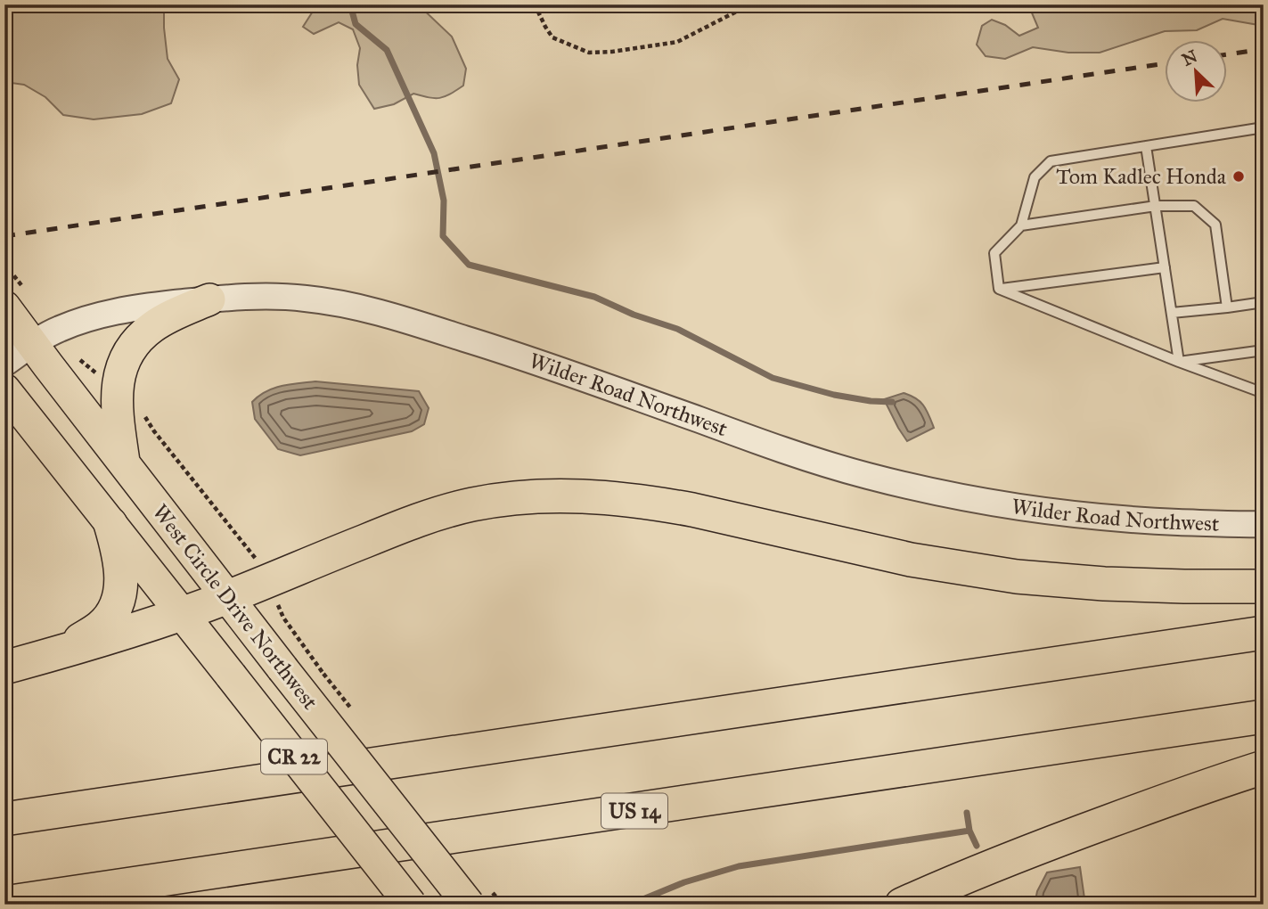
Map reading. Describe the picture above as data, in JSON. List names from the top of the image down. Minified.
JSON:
{"streets":{"highway":["US 14"],"main road":["West Circle Drive Northwest","CR 22"],"street":["Wilder Road Northwest"]},"crossings":[["Wilder Road Northwest","West Circle Drive Northwest"]],"places":["Tom Kadlec Honda"],"north":"top left"}
